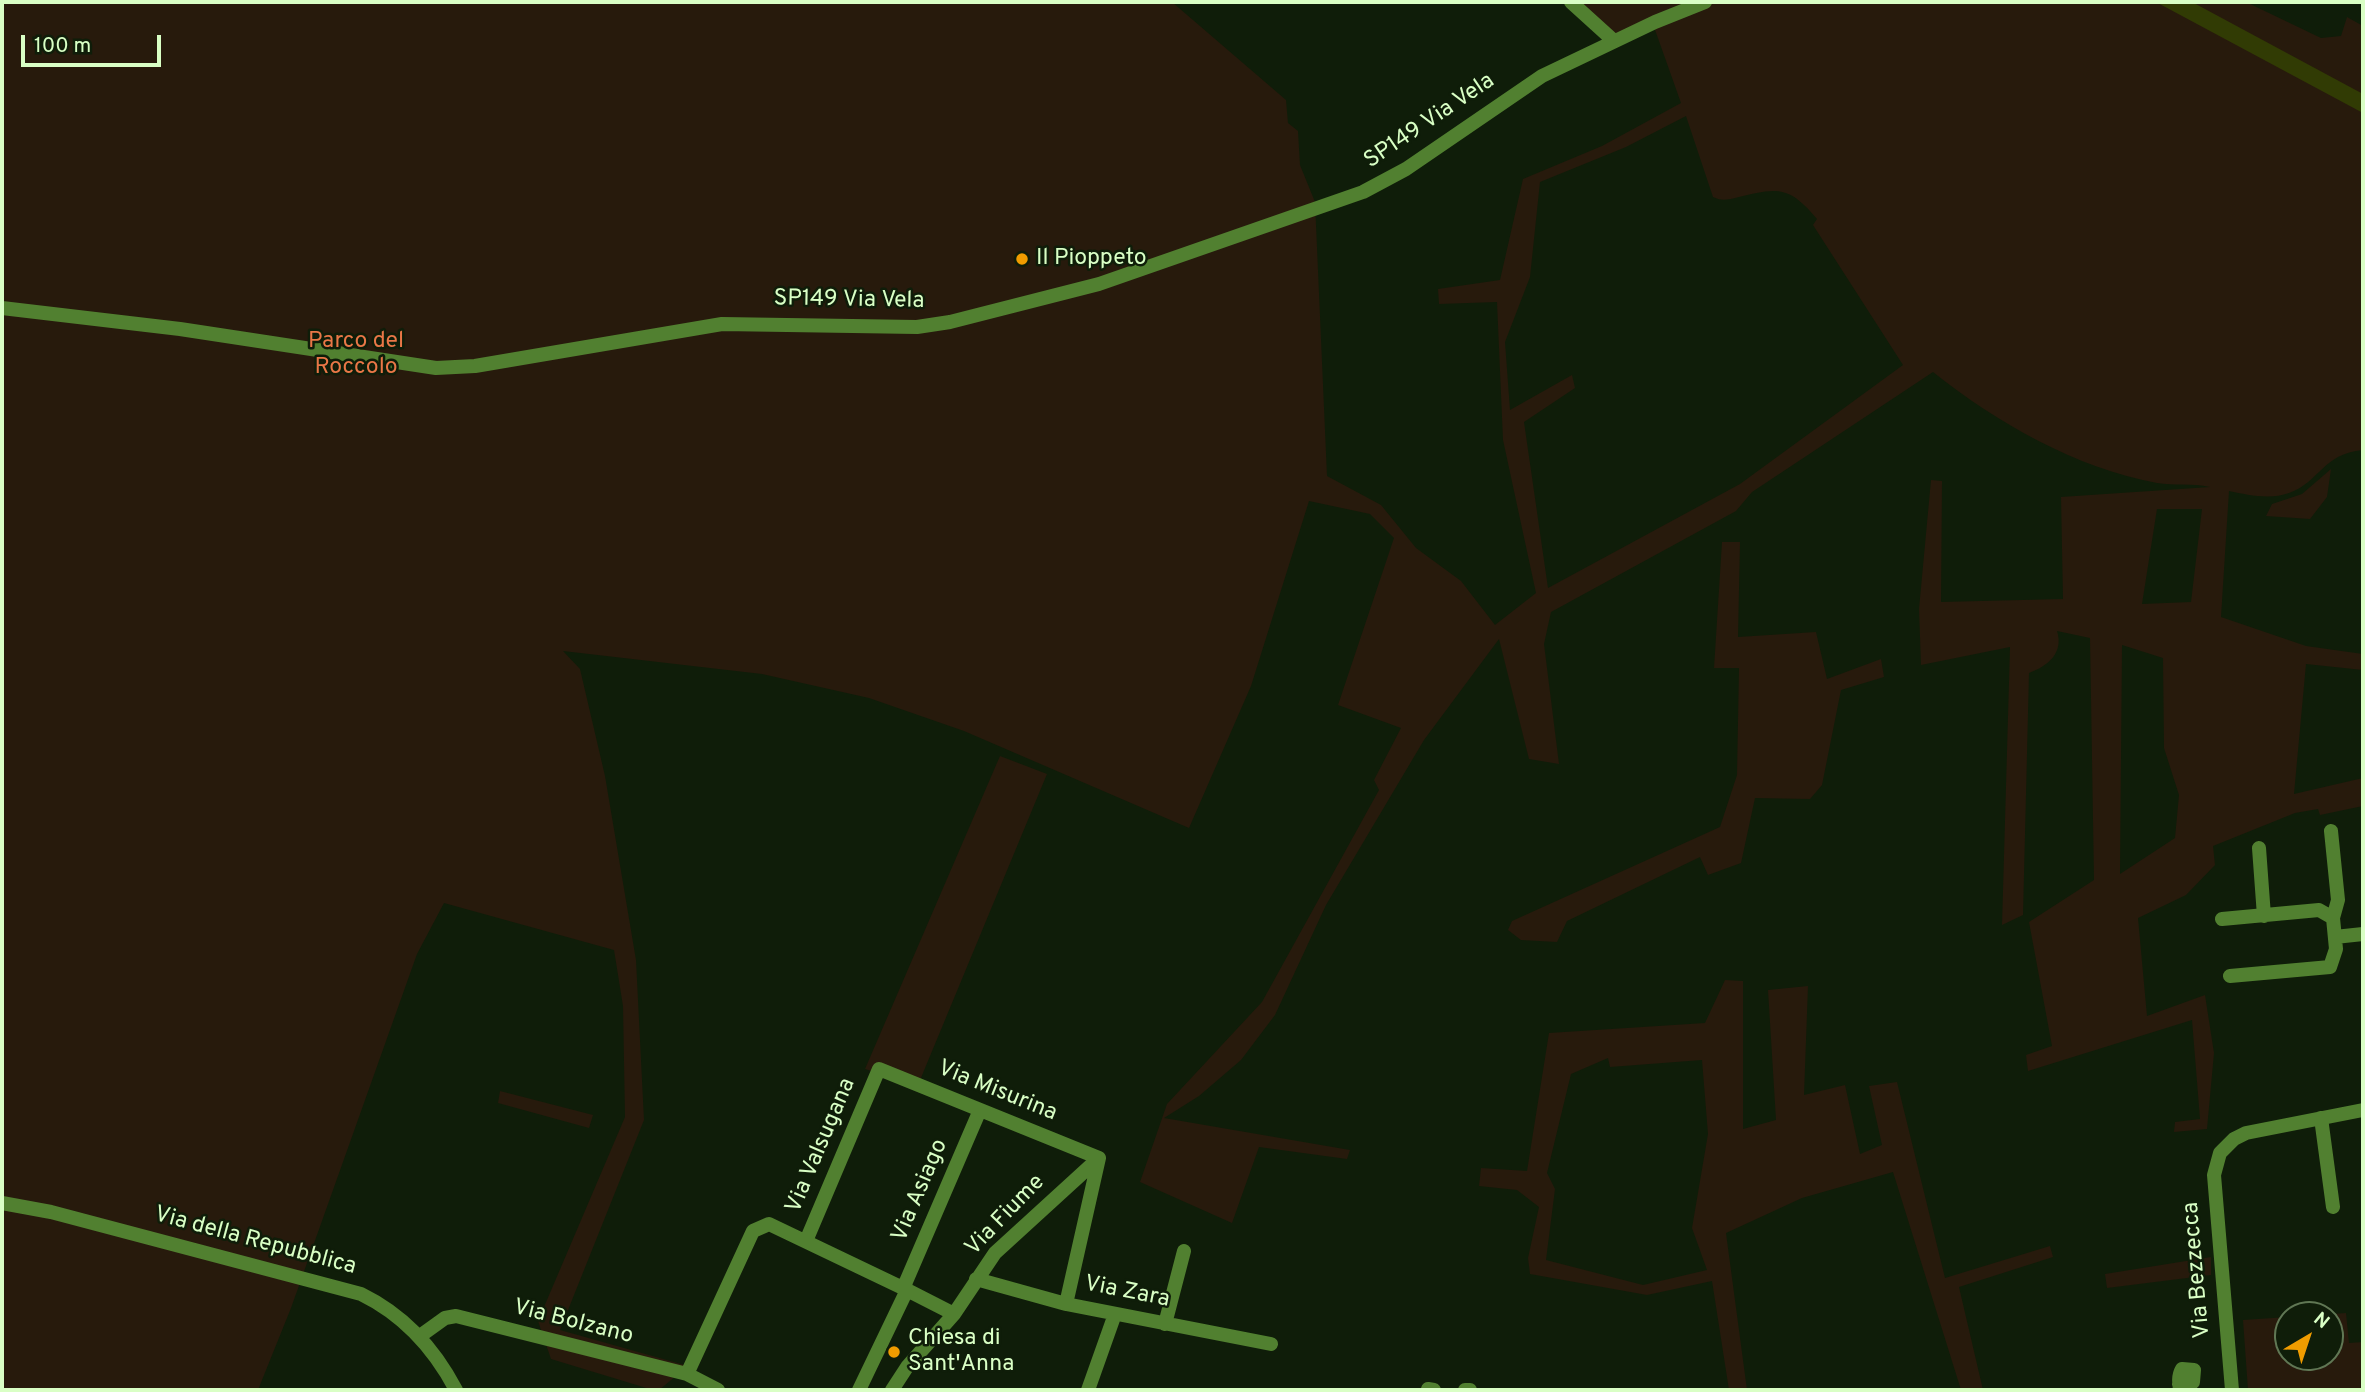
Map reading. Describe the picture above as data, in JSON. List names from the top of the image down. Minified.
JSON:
{"streets":{"street":["SP149 Via Vela","Via Misurina","Via Valsugana","Via Asiago","Via Fiume","Via della Repubblica","Via Bezzecca","Via Zara","Via Bolzano"]},"crossings":[["Via Misurina","Via Valsugana"],["Via Misurina","Via Asiago"],["Via Misurina","Via Fiume"],["Via Fiume","Via Zara"],["Via della Repubblica","Via Bolzano"]],"parks":["Parco del Roccolo"],"places":["Il Pioppeto","Chiesa di Sant'Anna"],"scale_bar":"100 m","north":"top right"}
